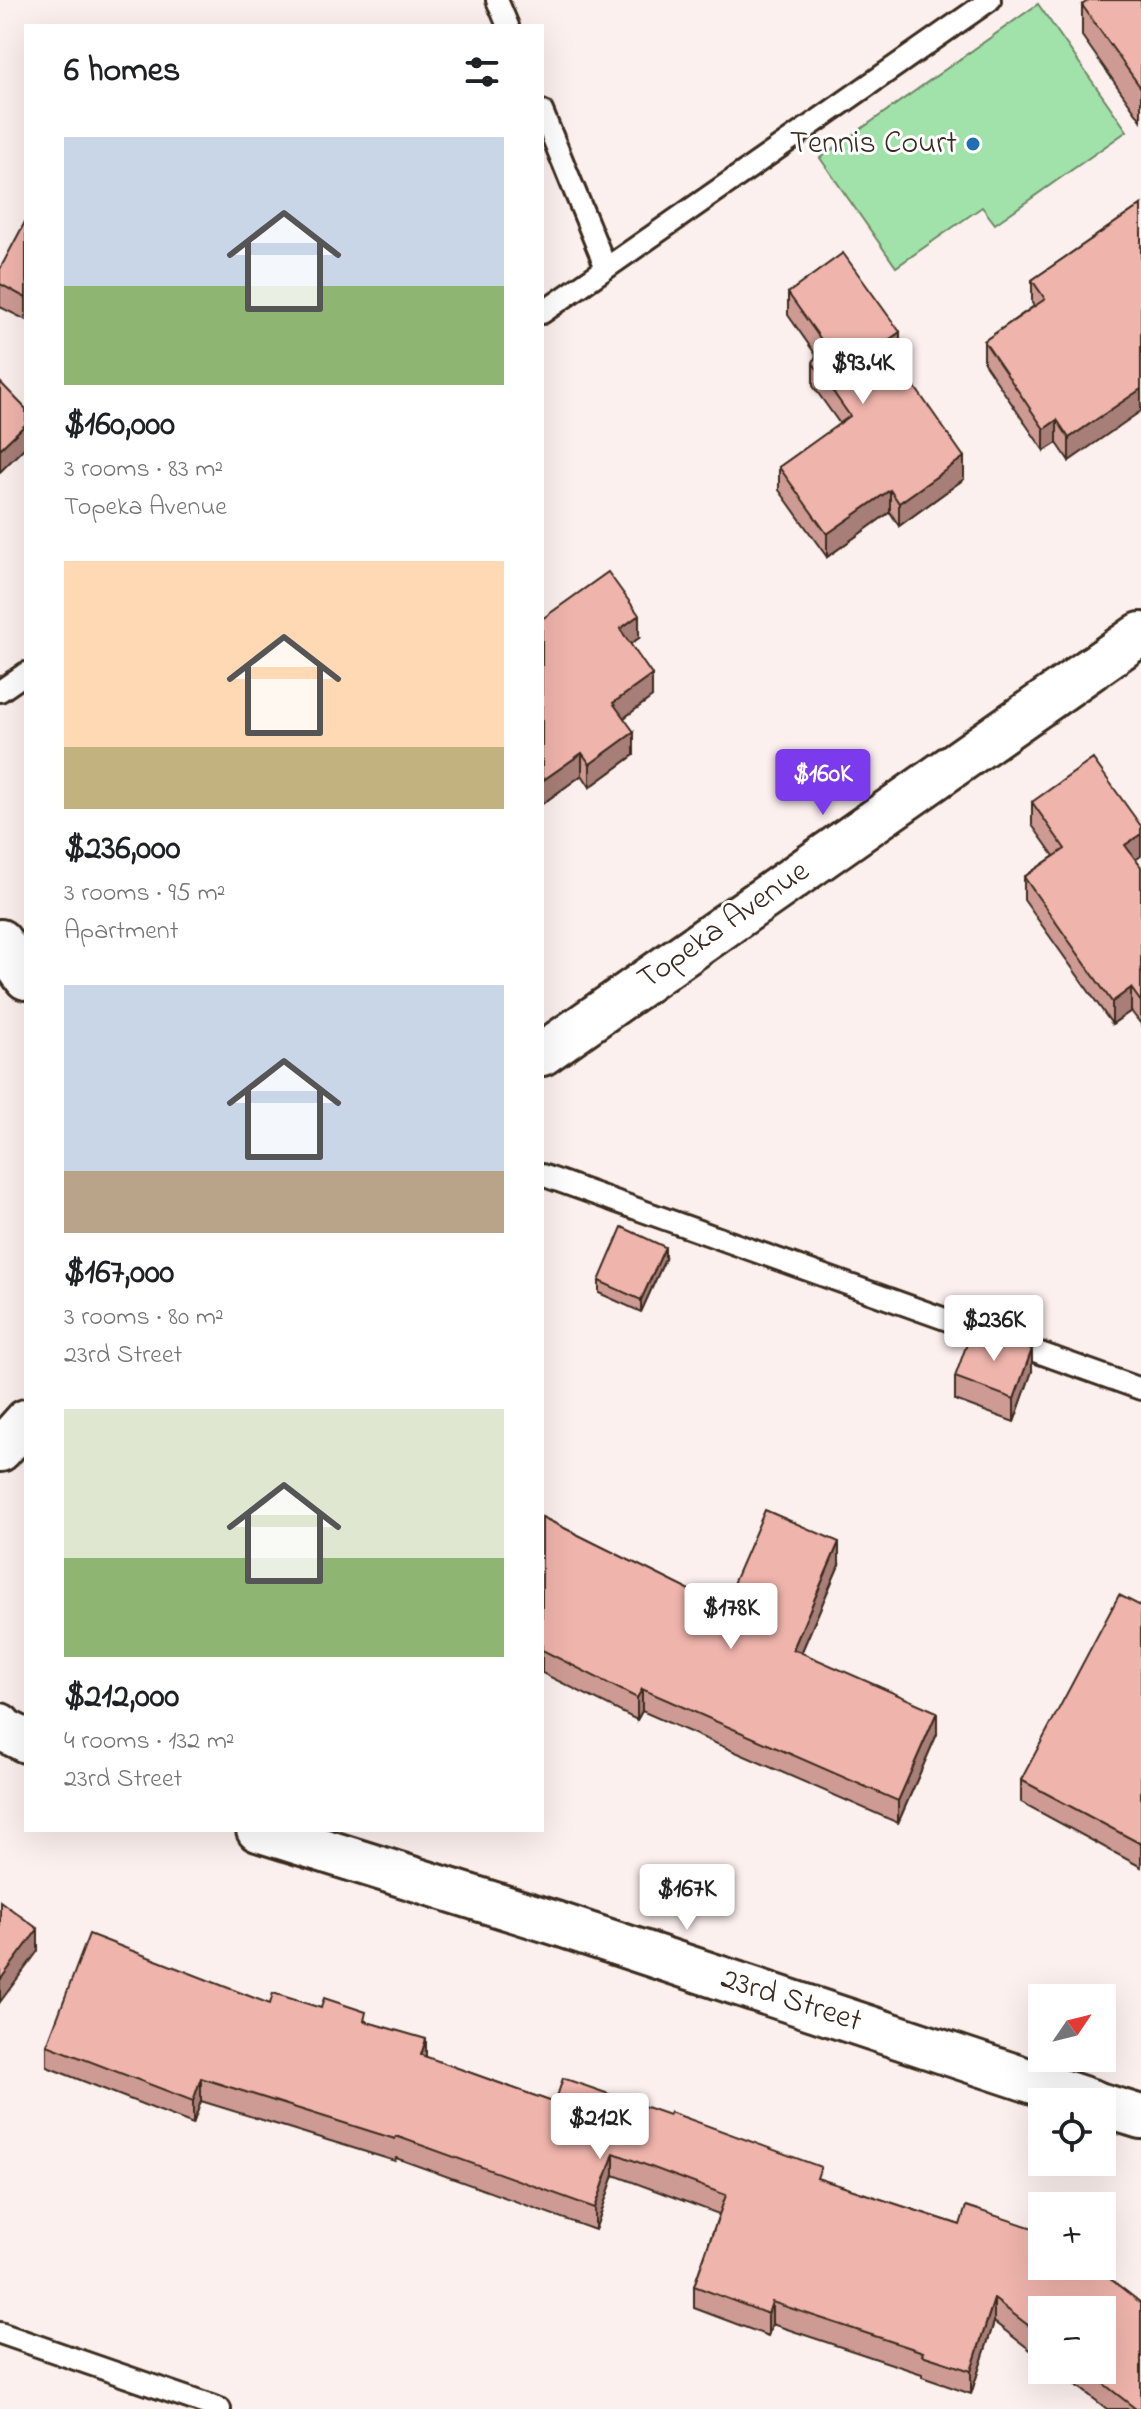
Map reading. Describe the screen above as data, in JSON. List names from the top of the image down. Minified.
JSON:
{"streets":{"street":["Topeka Avenue","23rd Street"]},"places":["Tennis Court"],"north":"top right","page":{"heading":"6 homes","list":[{"name":"$160,000","note":"3 rooms · 83 m² · Topeka Avenue"},{"name":"$236,000","note":"3 rooms · 95 m² · Apartment"},{"name":"$167,000","note":"3 rooms · 80 m² · 23rd Street"},{"name":"$212,000","note":"4 rooms · 132 m² · 23rd Street"}],"price":["$93.4K","$160K","$236K","$178K","$167K","$212K"],"map_buttons":["+","−"]}}
